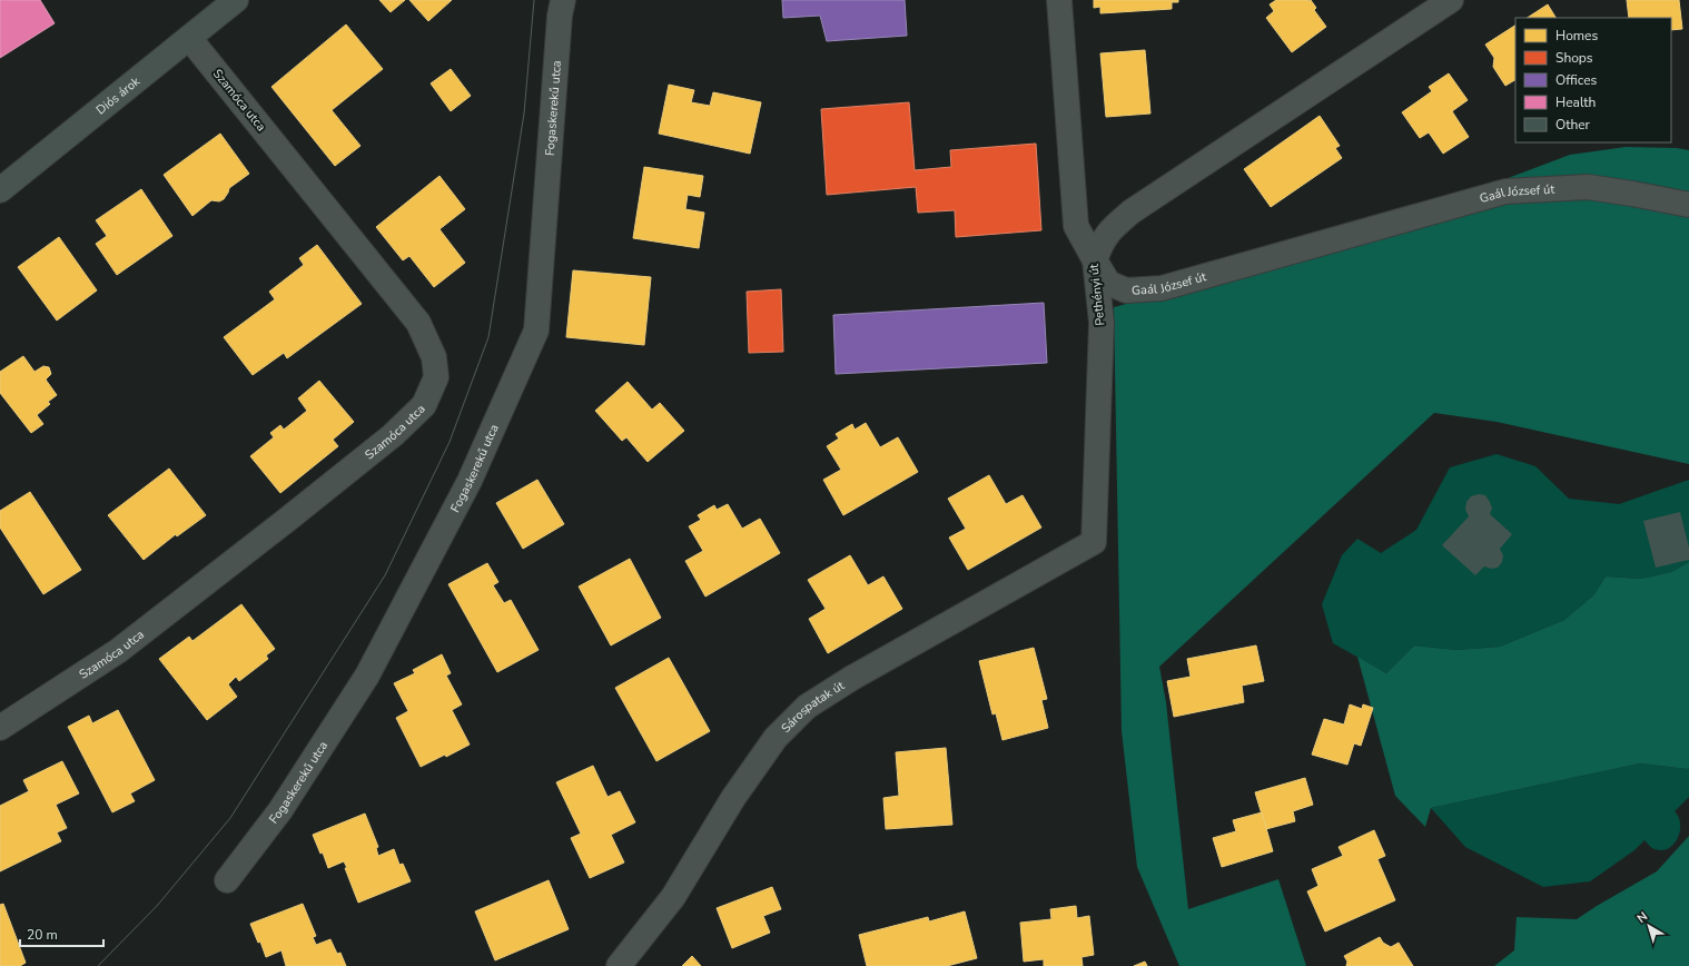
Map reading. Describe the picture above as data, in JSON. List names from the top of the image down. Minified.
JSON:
{"streets":{"street":["Diós árok","Szamóca utca","Fogaskerekű utca","Gaál József út","Pethényi út","Sárospatak út"]},"crossings":[["Diós árok","Szamóca utca"],["Gaál József út","Pethényi út"],["Pethényi út","Sárospatak út"]],"legend":["Homes","Shops","Offices","Health","Other"],"scale_bar":"20 m","north":"top left"}
